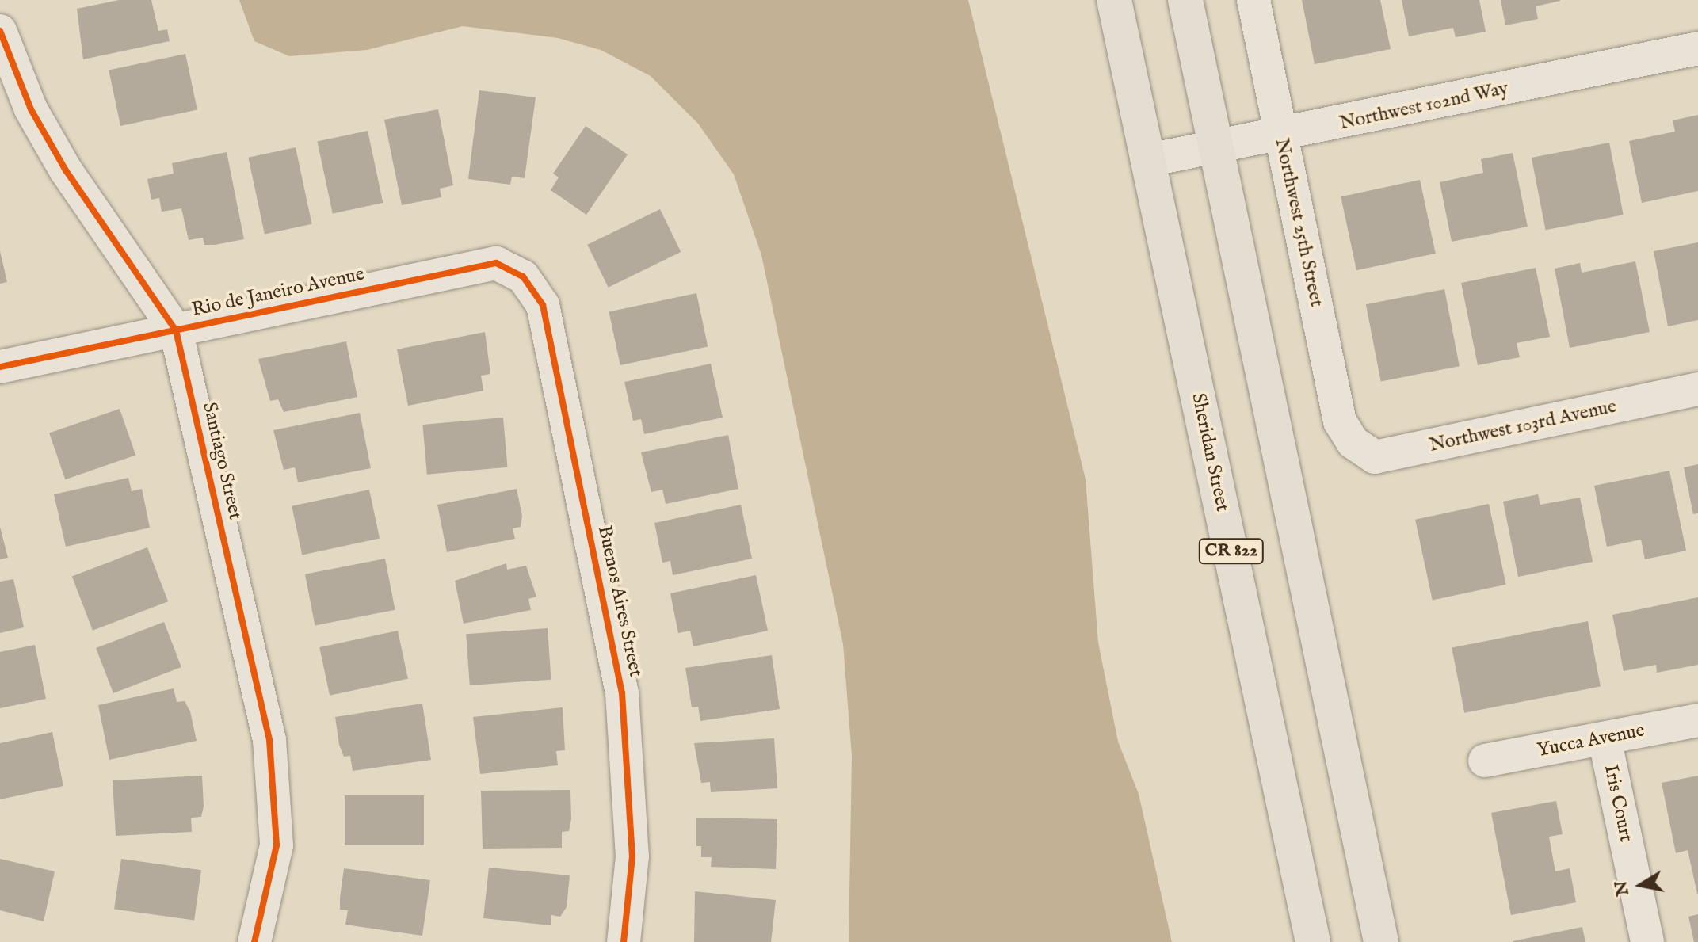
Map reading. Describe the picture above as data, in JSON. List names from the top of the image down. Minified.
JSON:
{"streets":{"main road":["Sheridan Street","CR 822"],"street":["Northwest 102nd Way","Northwest 25th Street","Rio de Janeiro Avenue","Northwest 103rd Avenue","Santiago Street","Buenos Aires Street","Yucca Avenue","Iris Court"]},"crossings":[["Northwest 102nd Way","Northwest 25th Street"],["Northwest 102nd Way","Sheridan Street"],["Northwest 25th Street","Northwest 103rd Avenue"],["Rio de Janeiro Avenue","Santiago Street"],["Rio de Janeiro Avenue","Buenos Aires Street"],["Yucca Avenue","Iris Court"]],"north":"left"}
